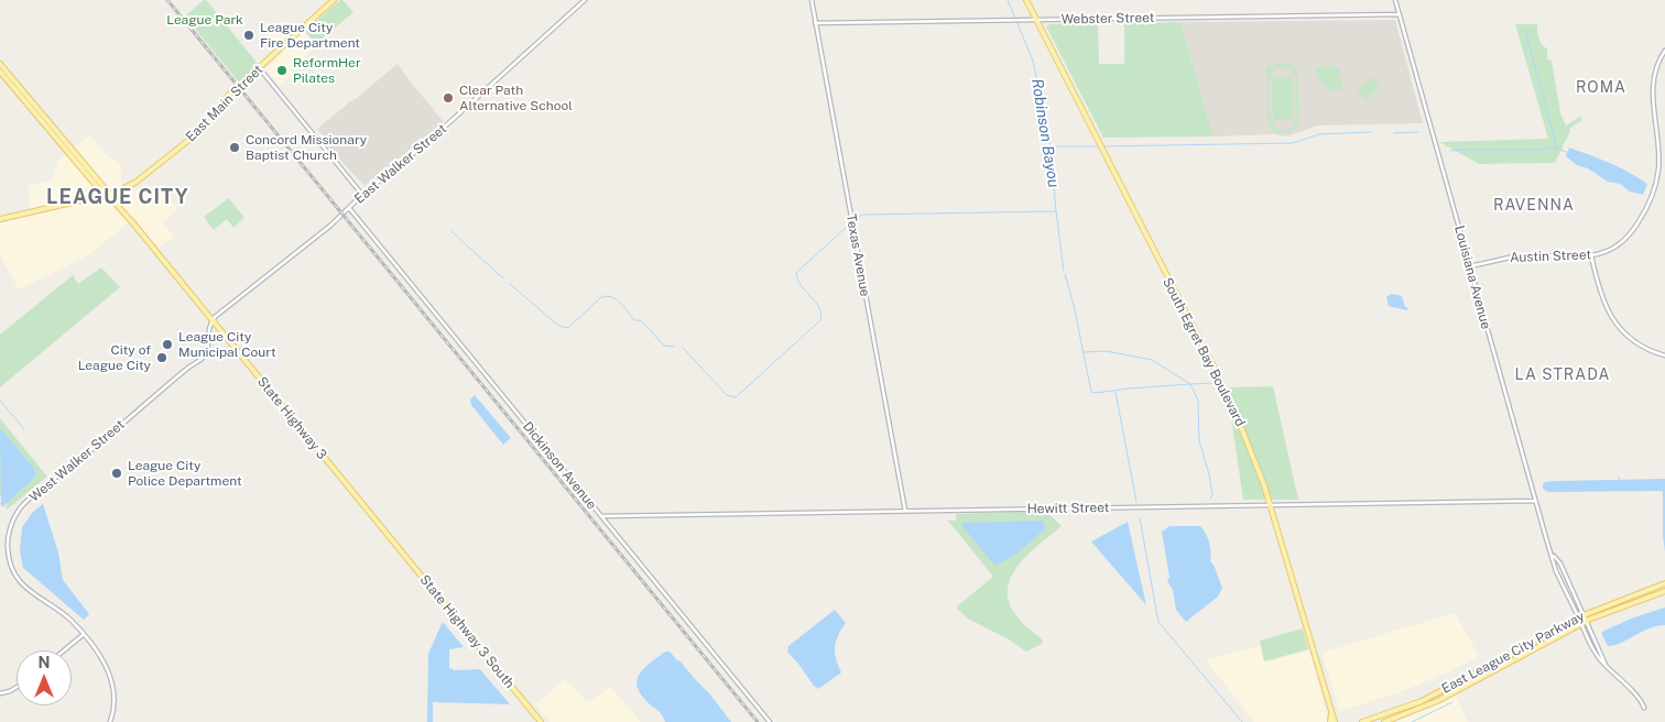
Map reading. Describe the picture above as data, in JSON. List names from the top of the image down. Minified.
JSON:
{"streets":{"main road":["East Main Street","South Egret Bay Boulevard","State Highway 3","State Highway 3 South","East League City Parkway"],"street":["Webster Street","East Walker Street","Texas Avenue","Austin Street","Louisiana Avenue","West Walker Street","Dickinson Avenue","Hewitt Street"]},"crossings":[["Webster Street","Texas Avenue"],["Webster Street","Louisiana Avenue"],["Webster Street","South Egret Bay Boulevard"],["East Main Street","State Highway 3"],["East Walker Street","State Highway 3"],["East Walker Street","West Walker Street"],["East Walker Street","Dickinson Avenue"],["Texas Avenue","Hewitt Street"],["Austin Street","Louisiana Avenue"],["Louisiana Avenue","Hewitt Street"],["Louisiana Avenue","East League City Parkway"],["South Egret Bay Boulevard","Hewitt Street"],["State Highway 3","West Walker Street"],["State Highway 3","State Highway 3 South"],["Dickinson Avenue","Hewitt Street"]],"districts":["ROMA","LEAGUE CITY","RAVENNA","LA STRADA"],"water":["Robinson Bayou"],"parks":["League Park"],"places":["League City Fire Department","ReformHer Pilates","Clear Path Alternative School","Concord Missionary Baptist Church","League City Municipal Court","City of League City","League City Police Department"],"north":"top"}
